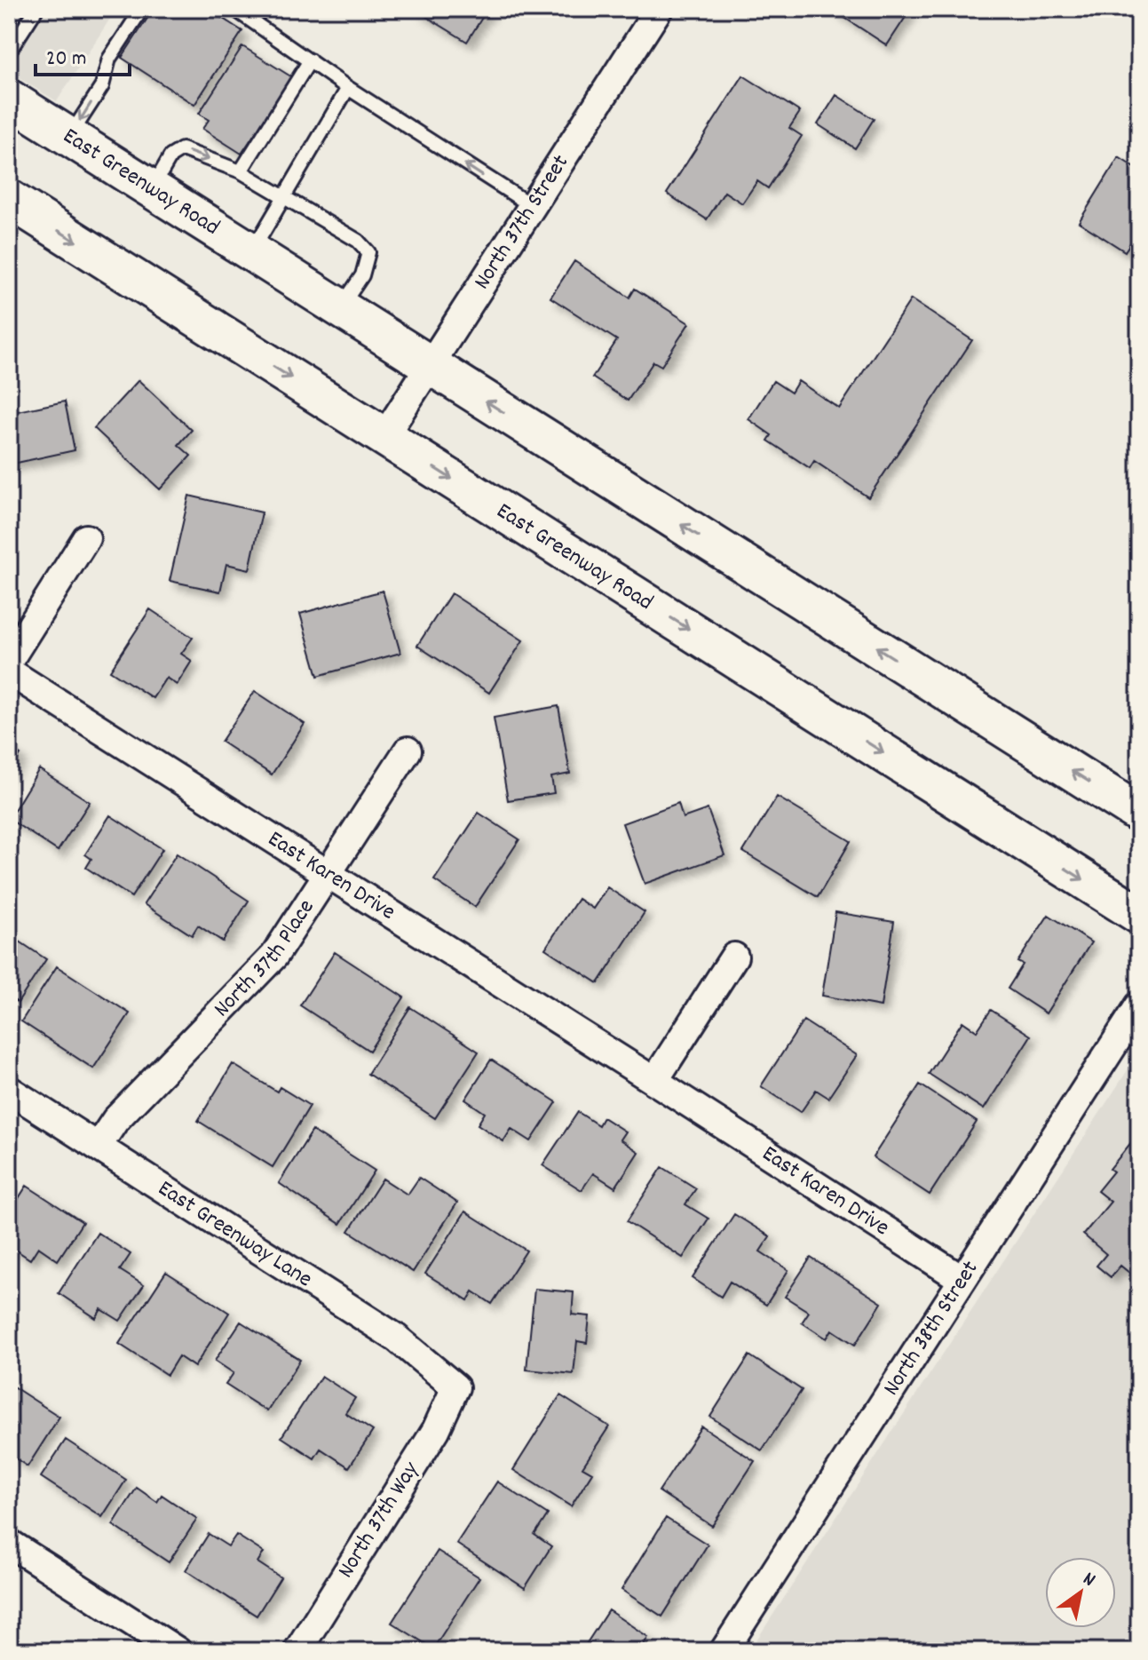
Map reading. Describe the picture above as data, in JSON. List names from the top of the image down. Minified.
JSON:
{"streets":{"main road":["East Greenway Road"],"street":["North 37th Street","East Karen Drive","North 37th Place","East Greenway Lane","North 38th Street","North 37th Way"]},"crossings":[["East Greenway Road","North 37th Street"],["East Karen Drive","North 37th Place"],["East Karen Drive","North 38th Street"],["North 37th Place","East Greenway Lane"],["East Greenway Lane","North 37th Way"]],"scale_bar":"20 m","north":"top right"}
